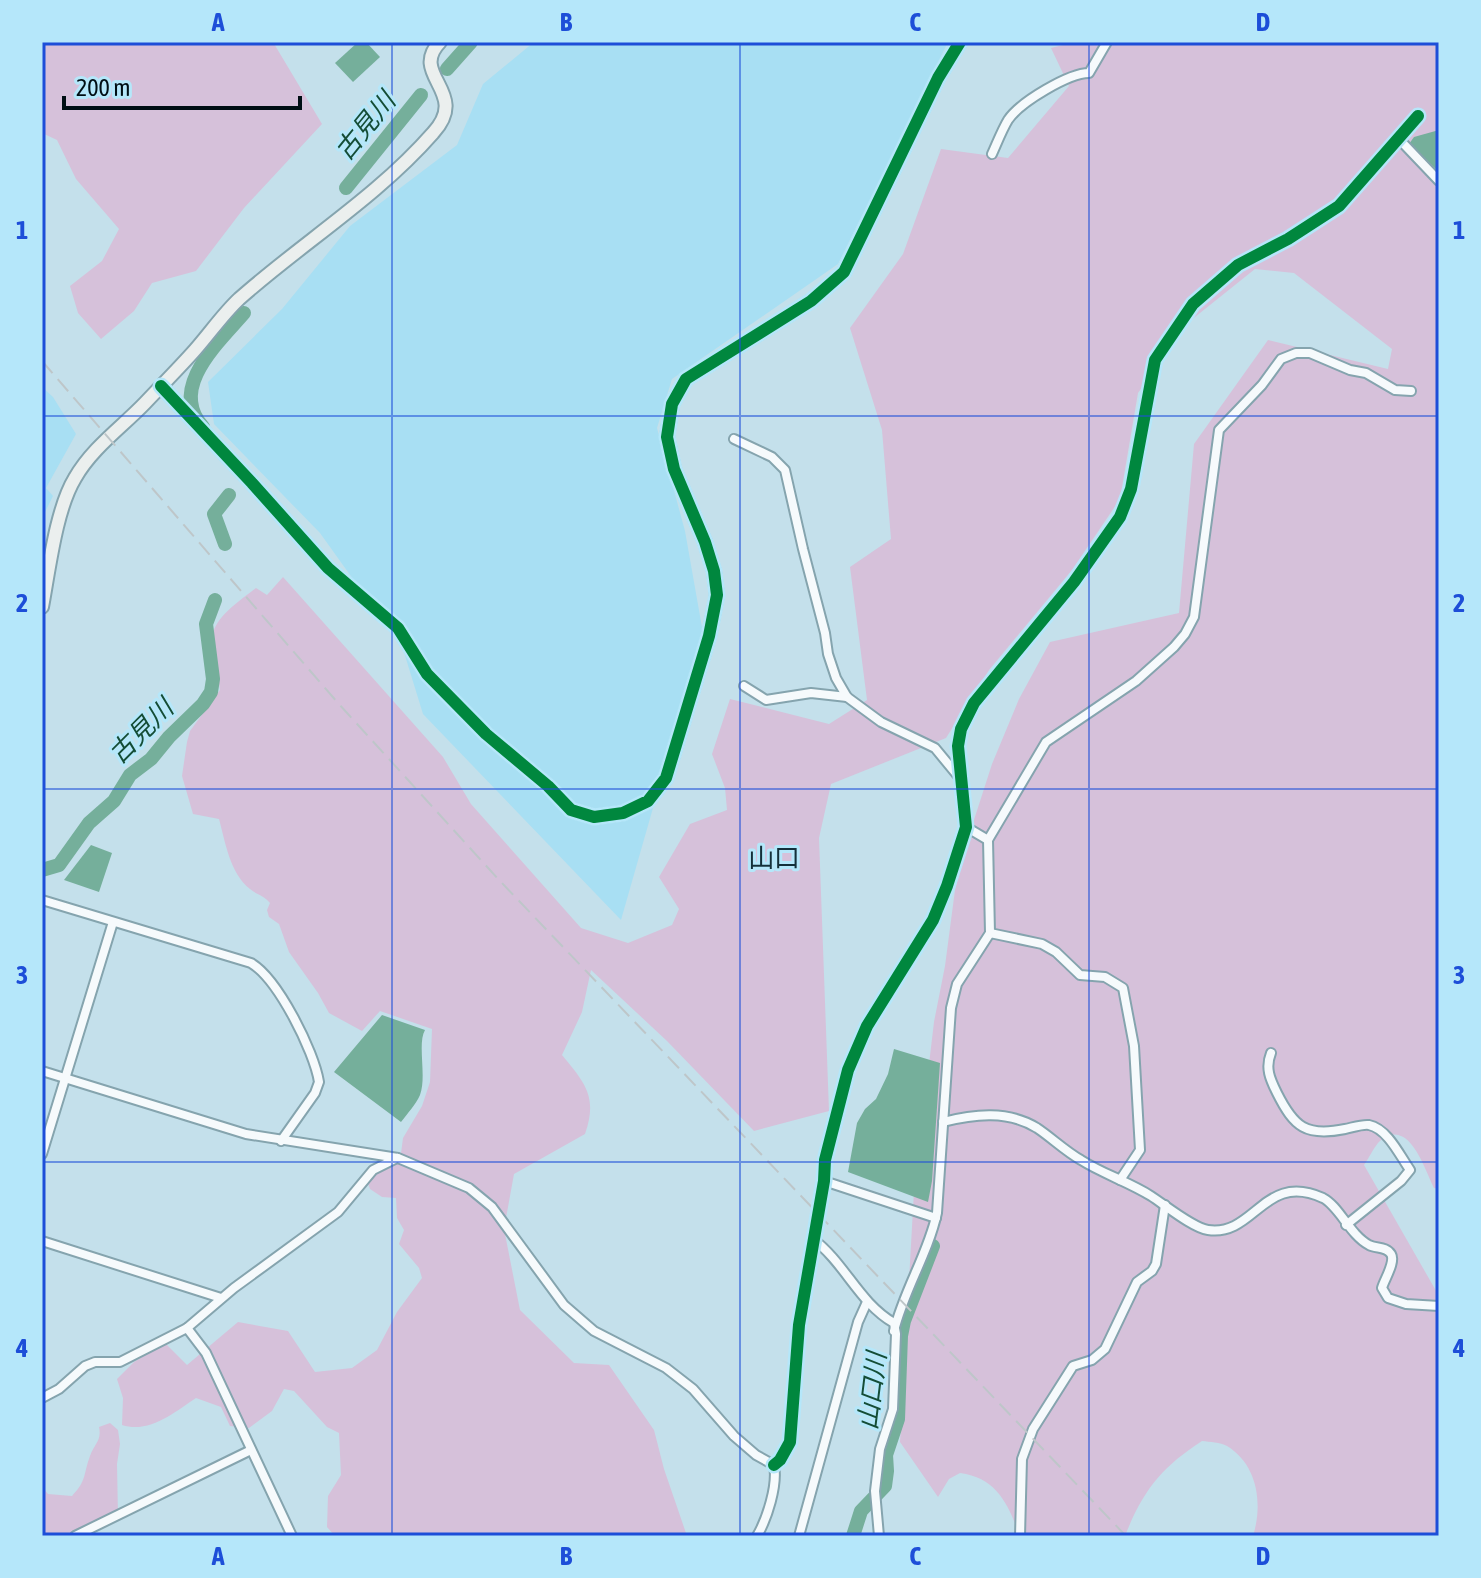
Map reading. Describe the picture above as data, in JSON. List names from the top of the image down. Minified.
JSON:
{"districts":["山口"],"water":["古見川","山口川"],"scale_bar":"200 m","grid":{"columns":["A","B","C","D"],"rows":["1","2","3","4"]}}
